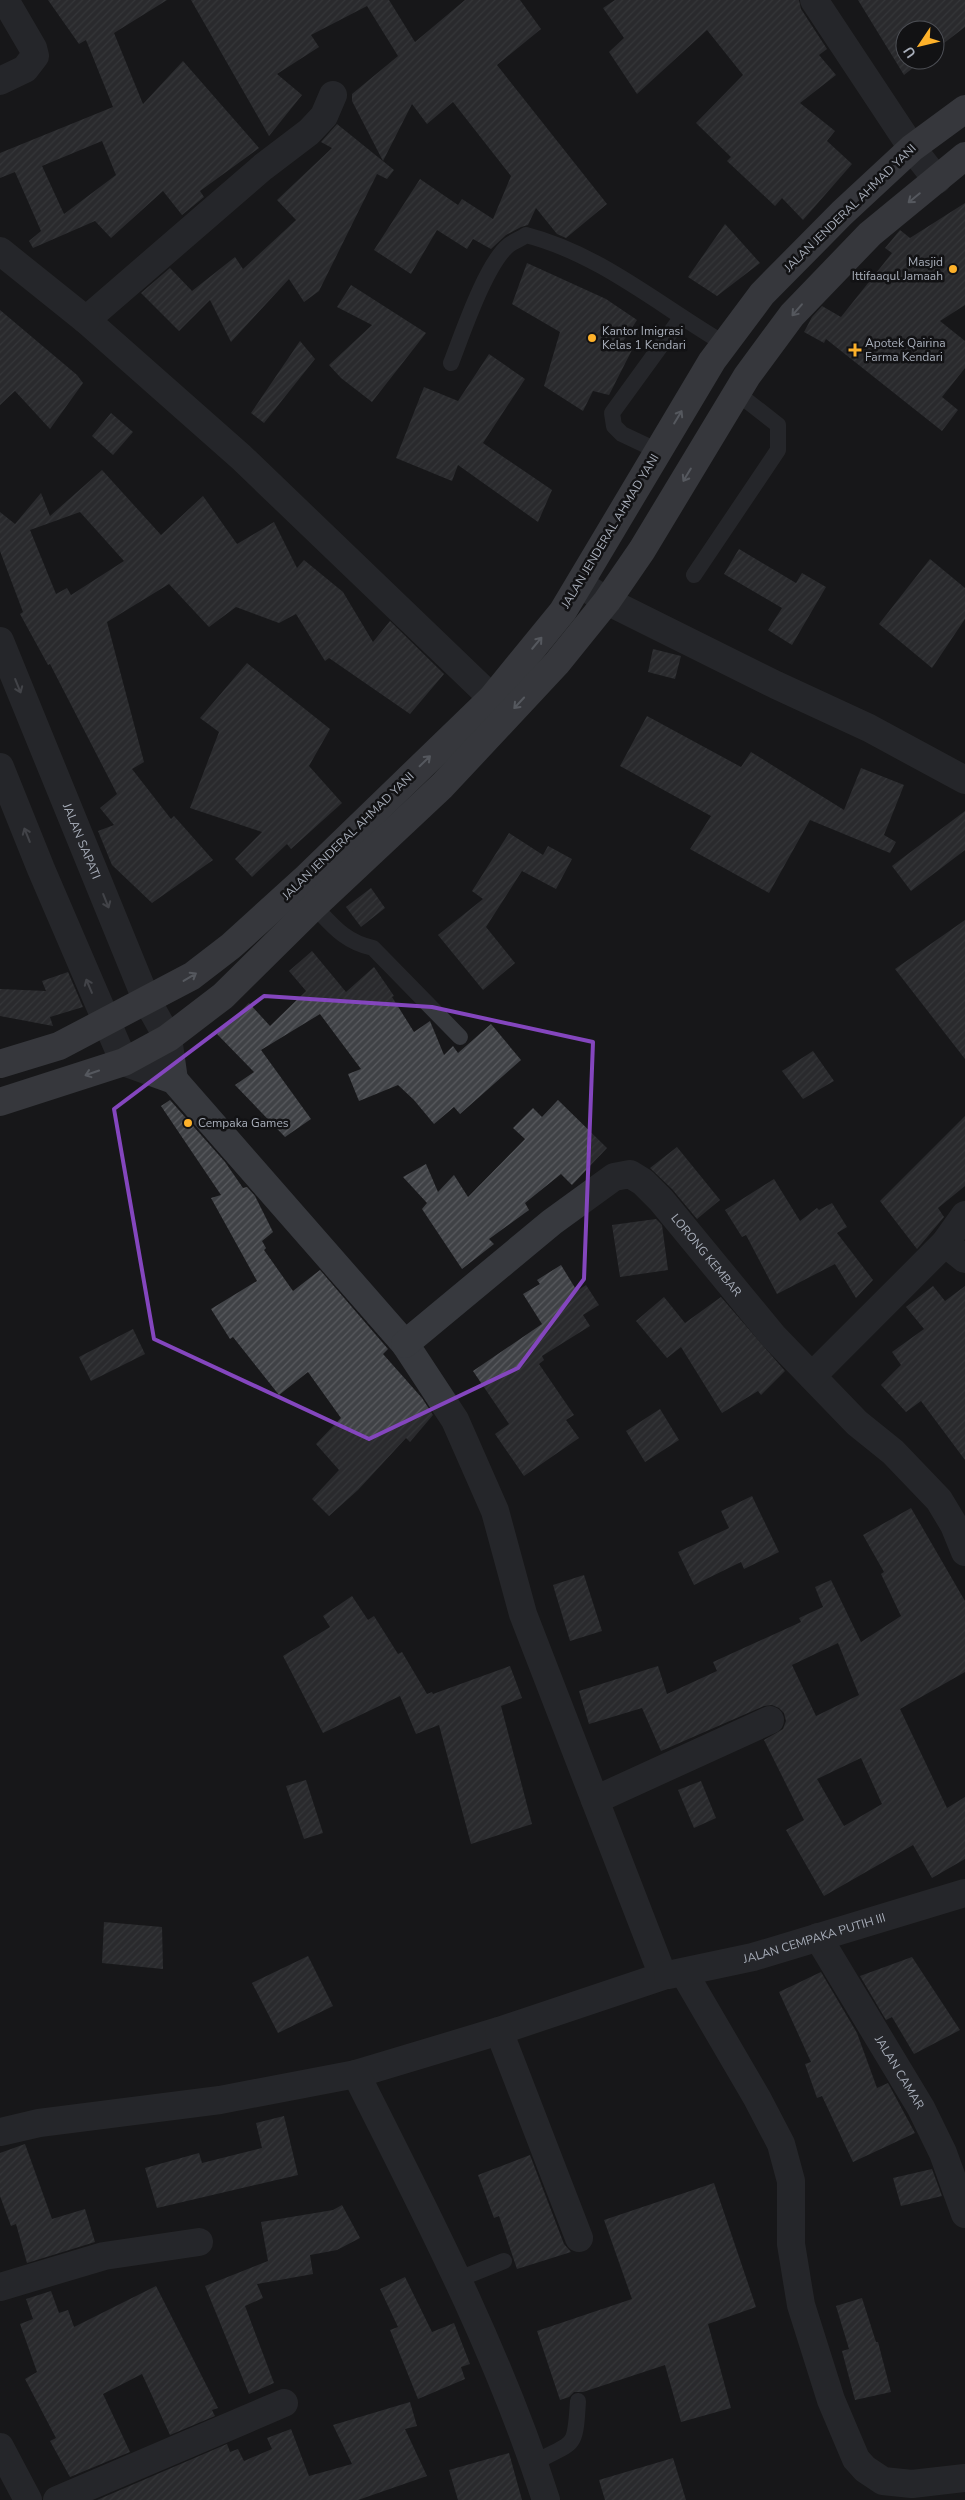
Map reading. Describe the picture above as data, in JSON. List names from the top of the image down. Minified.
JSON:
{"streets":{"highway":["JALAN JENDERAL AHMAD YANI"],"street":["JALAN SAPATI","LORONG KEMBAR","JALAN CEMPAKA PUTIH III","JALAN CAMAR"]},"crossings":[["JALAN JENDERAL AHMAD YANI","JALAN SAPATI"],["JALAN CEMPAKA PUTIH III","JALAN CAMAR"]],"places":{"other":["Masjid Ittifaaqul Jamaah","Kantor Imigrasi Kelas 1 Kendari","Cempaka Games"],"health":["Apotek Qairina Farma Kendari"]},"north":"bottom left"}
